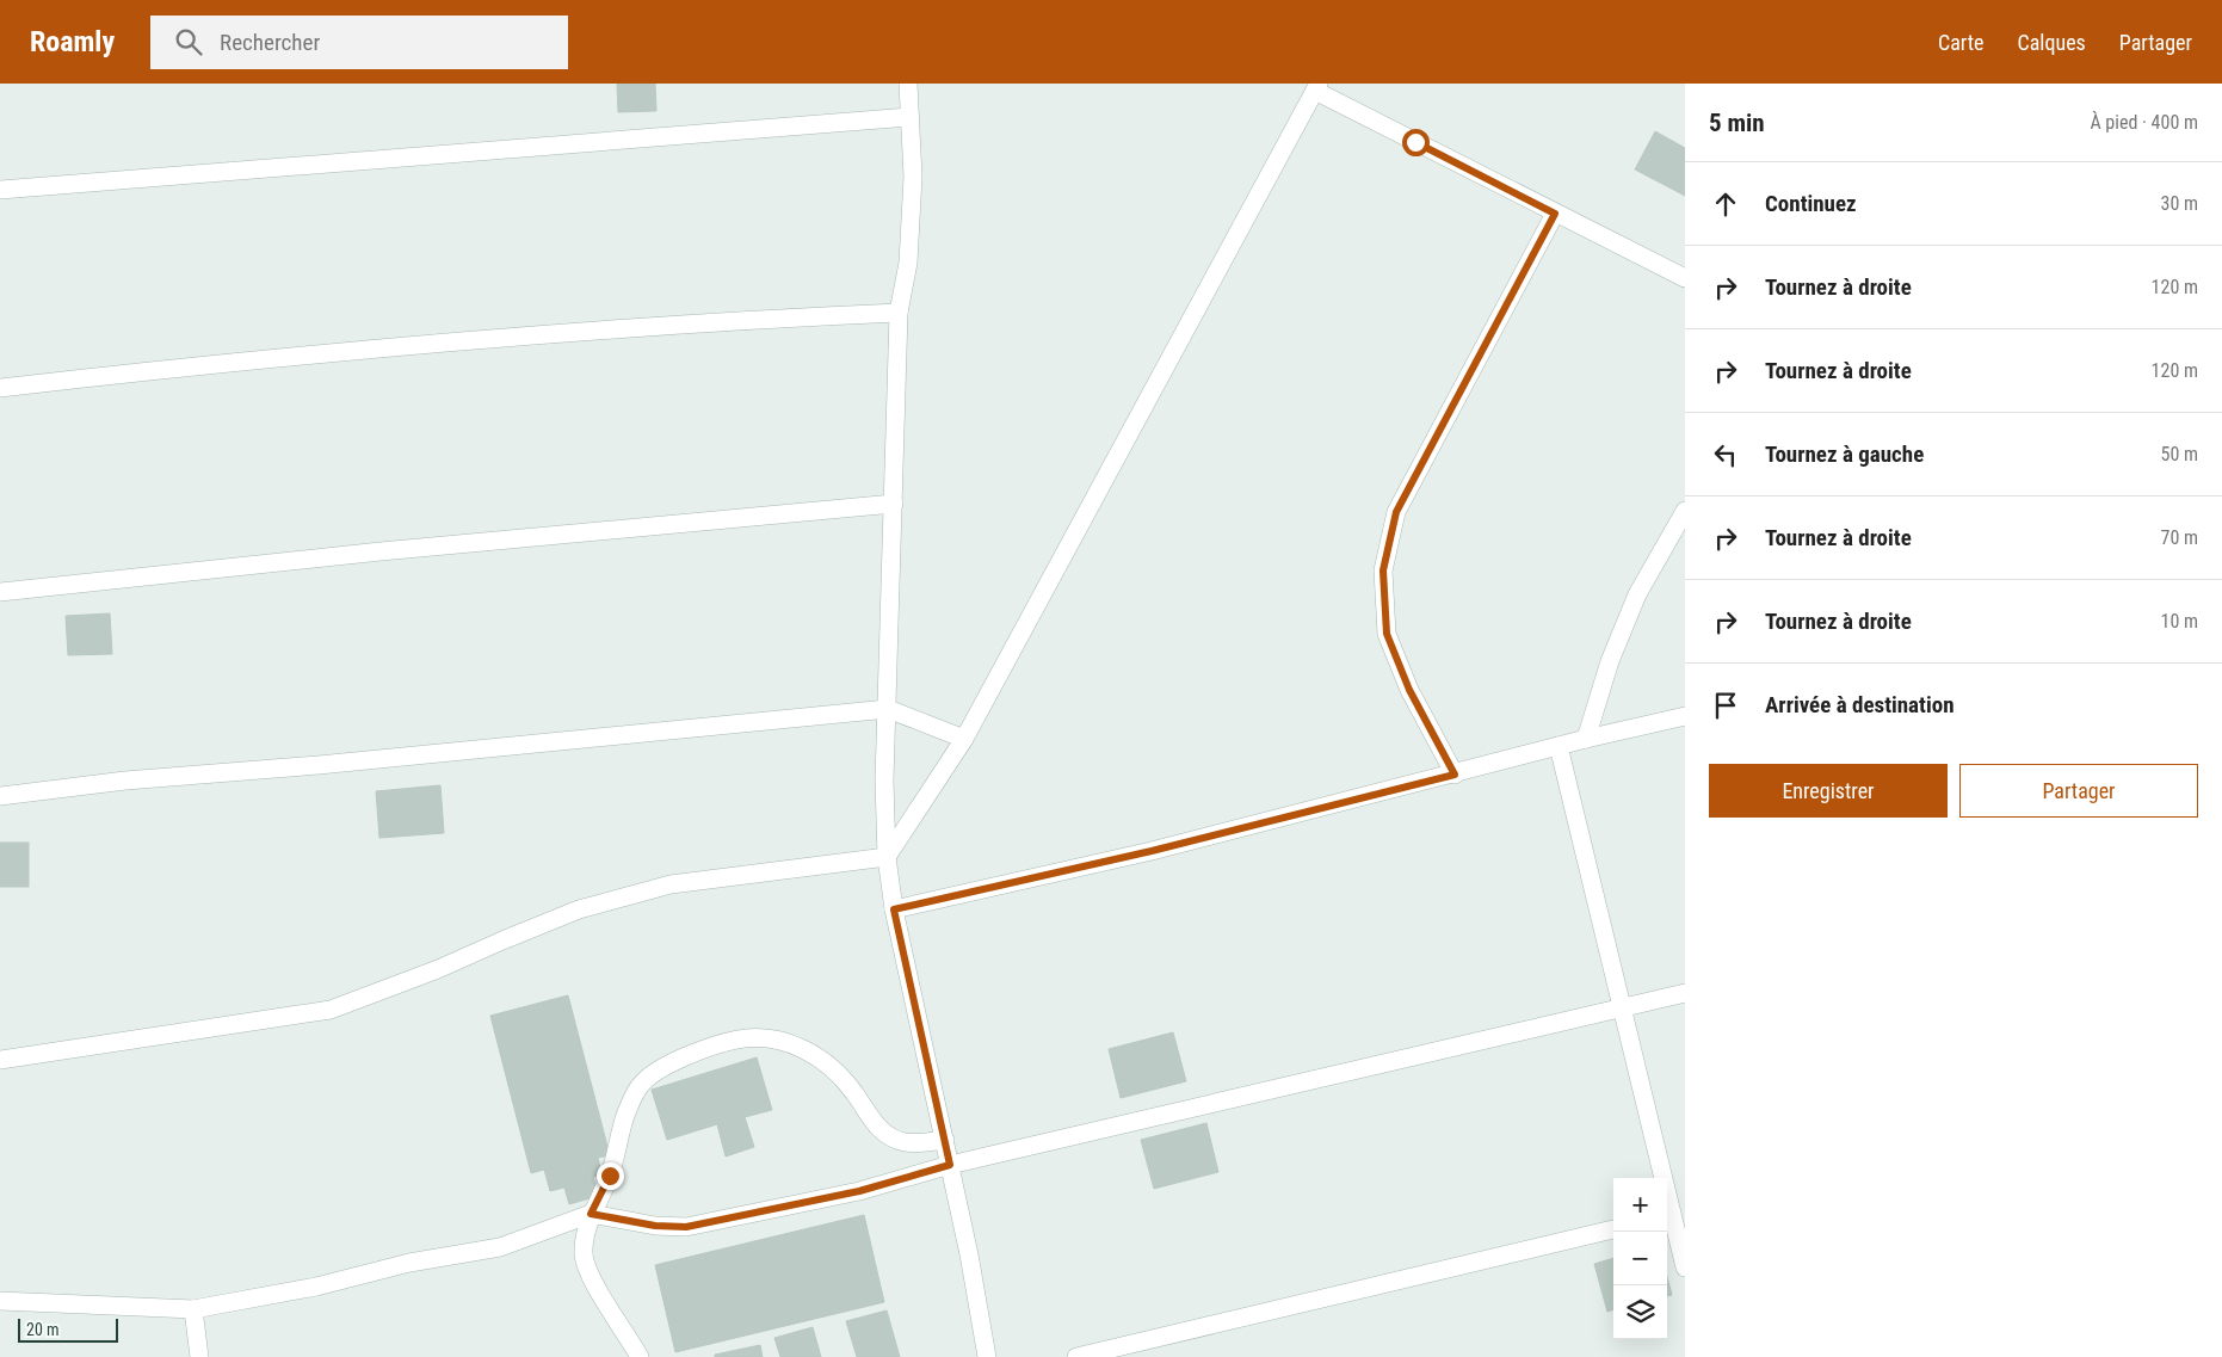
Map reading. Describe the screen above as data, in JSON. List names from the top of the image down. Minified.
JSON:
{"scale_bar":"20 m","page":{"header":"Roamly","search":"Rechercher","nav":["Carte","Calques","Partager"],"heading":["5 min","À pied · 400 m"],"list":[["Continuez","30 m"],["Tournez à droite","120 m"],["Tournez à droite","120 m"],["Tournez à gauche","50 m"],["Tournez à droite","70 m"],["Tournez à droite","10 m"],"Arrivée à destination"],"buttons":["Enregistrer","Partager"],"map_buttons":["+","−"],"scale":"20 m"}}
